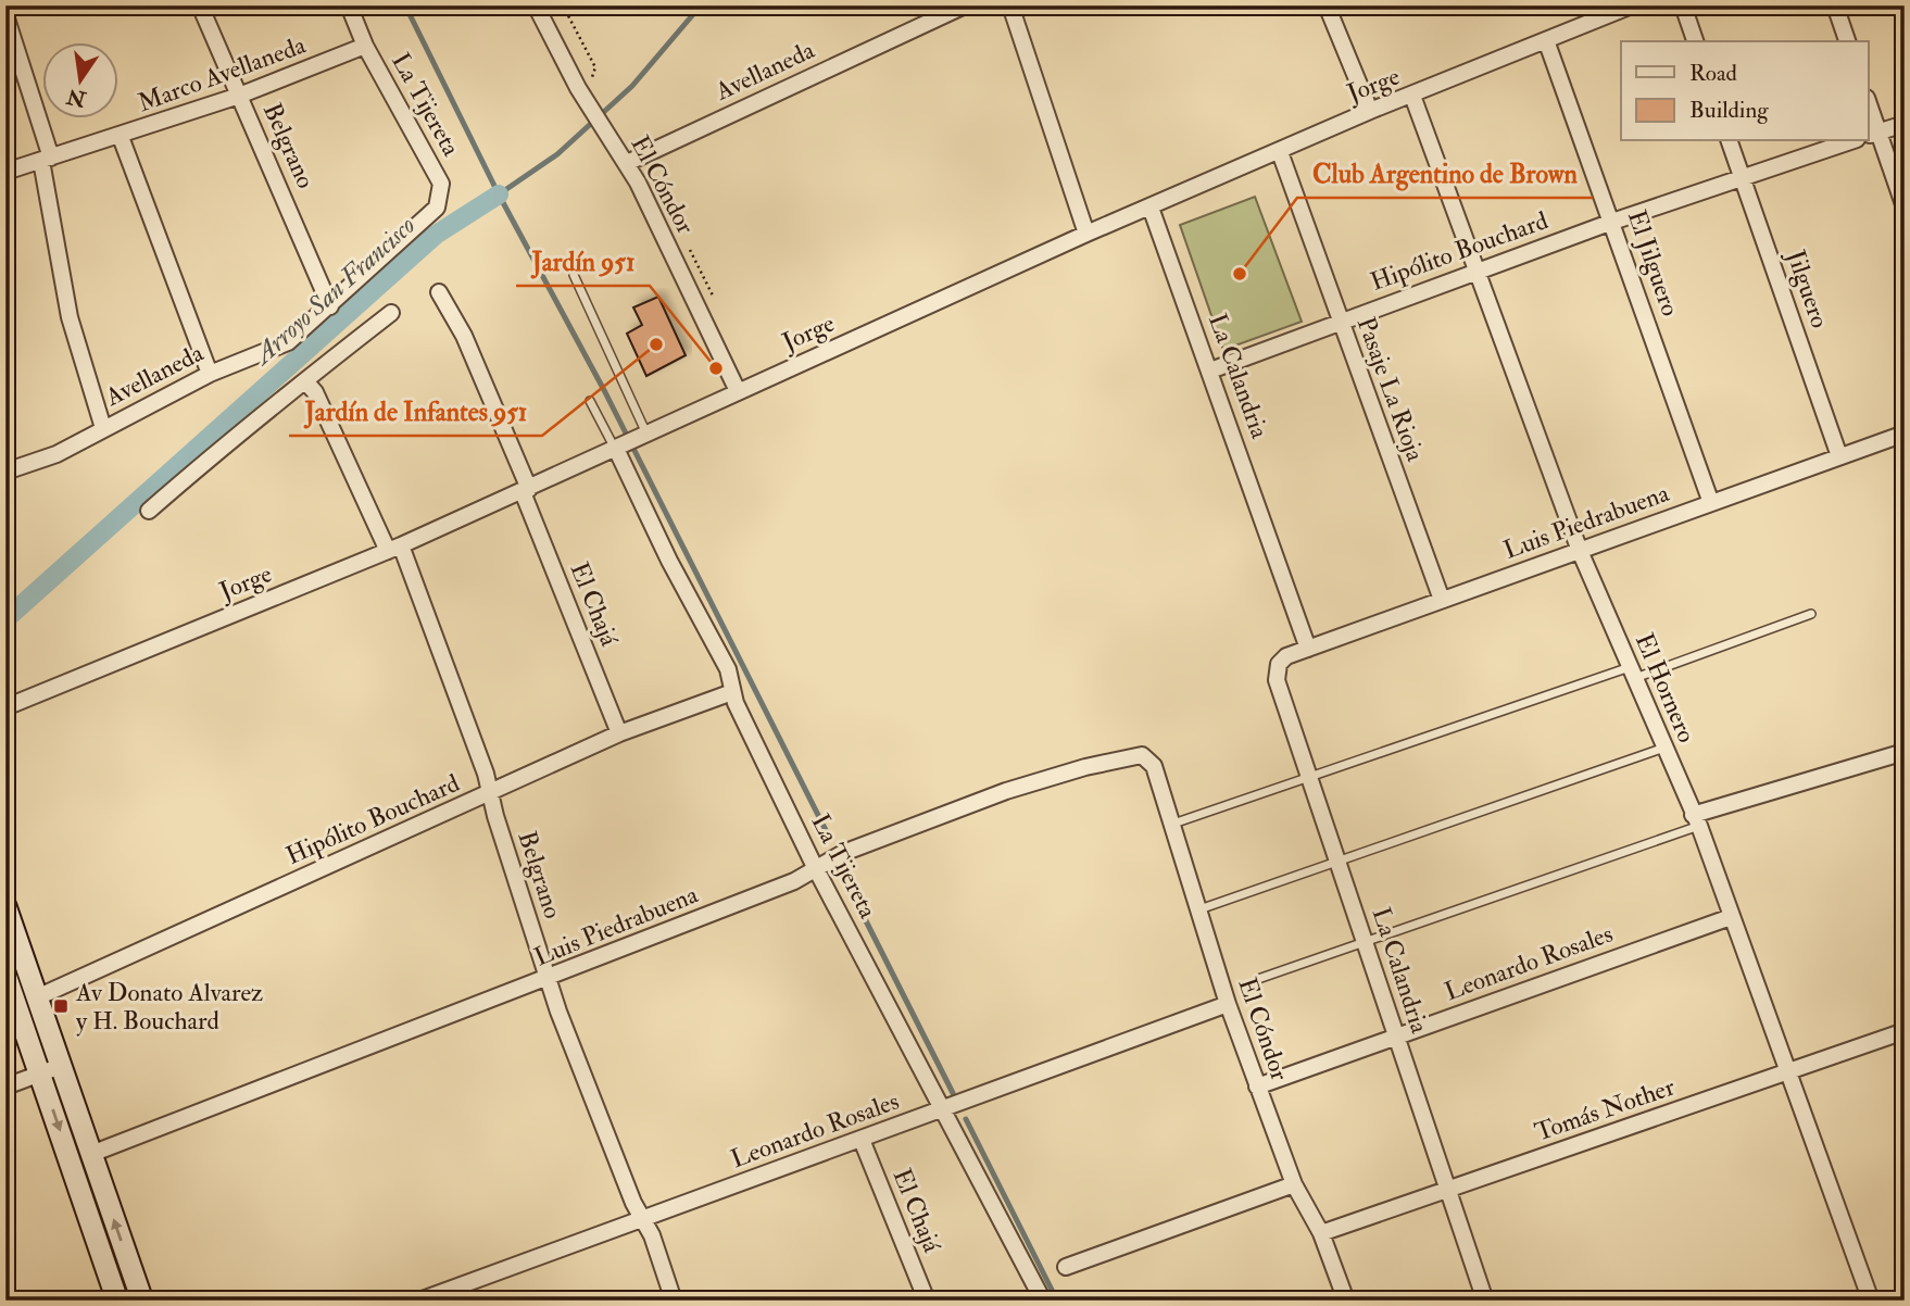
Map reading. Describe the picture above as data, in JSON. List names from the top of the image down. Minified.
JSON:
{"streets":{"street":["Avellaneda","Marco Avellaneda","Jorge","La Tijereta","Belgrano","El Cóndor","Hipólito Bouchard","El Jilguero","Jilguero","La Calandria","Pasaje La Rioja","Luis Piedrabuena","El Chajá","El Hornero","Leonardo Rosales","Tomás Nother"]},"crossings":[["Avellaneda","La Tijereta"],["Avellaneda","Belgrano"],["Avellaneda","El Cóndor"],["Marco Avellaneda","La Tijereta"],["Marco Avellaneda","Belgrano"],["Jorge","La Tijereta"],["Jorge","Belgrano"],["Jorge","El Cóndor"],["Jorge","El Jilguero"],["Jorge","La Calandria"],["Jorge","Pasaje La Rioja"],["Jorge","El Chajá"],["Jorge","El Hornero"],["La Tijereta","Hipólito Bouchard"],["La Tijereta","Luis Piedrabuena"],["La Tijereta","Leonardo Rosales"],["Belgrano","Hipólito Bouchard"],["Belgrano","Luis Piedrabuena"],["Belgrano","Leonardo Rosales"],["El Cóndor","Luis Piedrabuena"],["El Cóndor","Leonardo Rosales"],["El Cóndor","Tomás Nother"],["Hipólito Bouchard","El Jilguero"],["Hipólito Bouchard","Jilguero"],["Hipólito Bouchard","La Calandria"],["Hipólito Bouchard","Pasaje La Rioja"],["Hipólito Bouchard","El Chajá"],["Hipólito Bouchard","El Hornero"],["El Jilguero","Luis Piedrabuena"],["Jilguero","Luis Piedrabuena"],["La Calandria","Luis Piedrabuena"],["La Calandria","Leonardo Rosales"],["La Calandria","Tomás Nother"],["Pasaje La Rioja","Luis Piedrabuena"],["Luis Piedrabuena","El Hornero"],["El Chajá","Leonardo Rosales"],["El Hornero","Leonardo Rosales"],["El Hornero","Tomás Nother"]],"water":["Arroyo San Francisco"],"places":{"other":["Club Argentino de Brown","Jardín de Infantes 951","Jardín 951"],"transit":["Av Donato Alvarez y H. Bouchard"]},"legend":["Road","Building"],"north":"bottom"}
